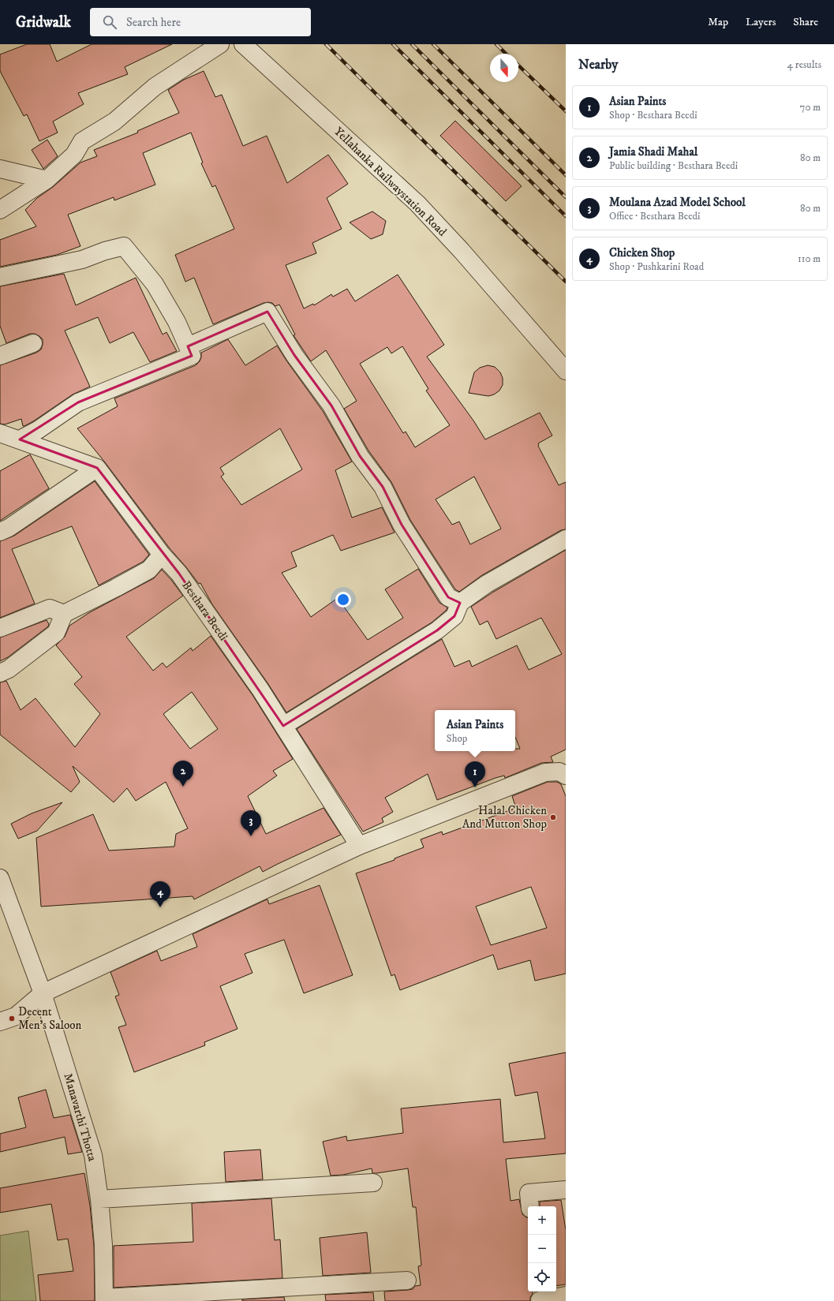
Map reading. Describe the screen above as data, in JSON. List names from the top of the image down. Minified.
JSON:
{"streets":{"street":["Yellahanka Railwaystation Road","Besthara Beedi","Manavarthi Thotta"]},"places":["Halal Chicken And Mutton Shop","Decent Men's Saloon"],"north":"bottom","page":{"header":"Gridwalk","search":"Search here","nav":["Map","Layers","Share"],"heading":["Nearby","4 results"],"list":[{"mark":"1","name":"Asian Paints","note":"Shop · Besthara Beedi","value":"70 m"},{"mark":"2","name":"Jamia Shadi Mahal","note":"Public building · Besthara Beedi","value":"80 m"},{"mark":"3","name":"Moulana Azad Model School","note":"Office · Besthara Beedi","value":"80 m"},{"mark":"4","name":"Chicken Shop","note":"Shop · Pushkarini Road","value":"110 m"}],"popup":["Asian Paints","Shop"],"pins":["2","1","3","4"],"map_buttons":["+","−"]}}
